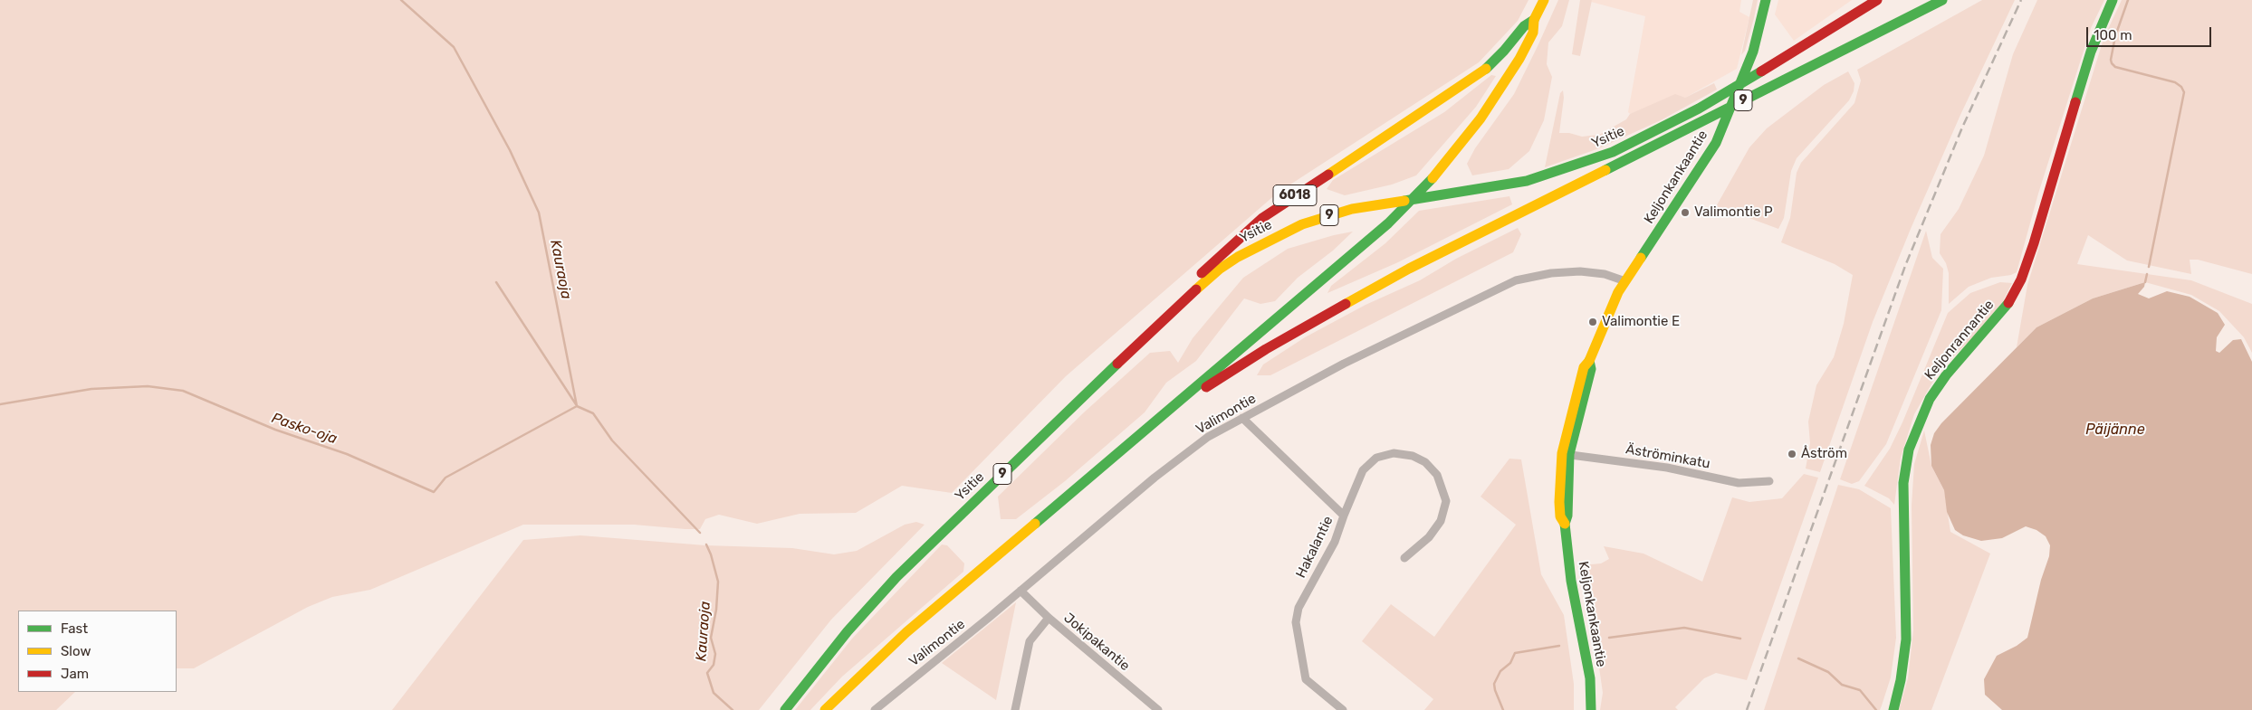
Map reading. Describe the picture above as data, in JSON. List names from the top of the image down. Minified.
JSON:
{"streets":{"main road":["9","Ysitie","Keljonkankaantie","6018","Keljonrannantie"],"street":["Valimontie","Äströminkatu","Hakalantie","Jokipakantie"]},"crossings":[["9","6018"],["Ysitie","6018"],["Keljonkankaantie","Valimontie"],["Keljonkankaantie","Äströminkatu"],["Valimontie","Hakalantie"],["Valimontie","Jokipakantie"]],"water":["Kauraoja","Pasko-oja","Päijänne"],"places":["Valimontie P","Valimontie E","Åström"],"legend":["Fast","Slow","Jam"],"scale_bar":"100 m"}
